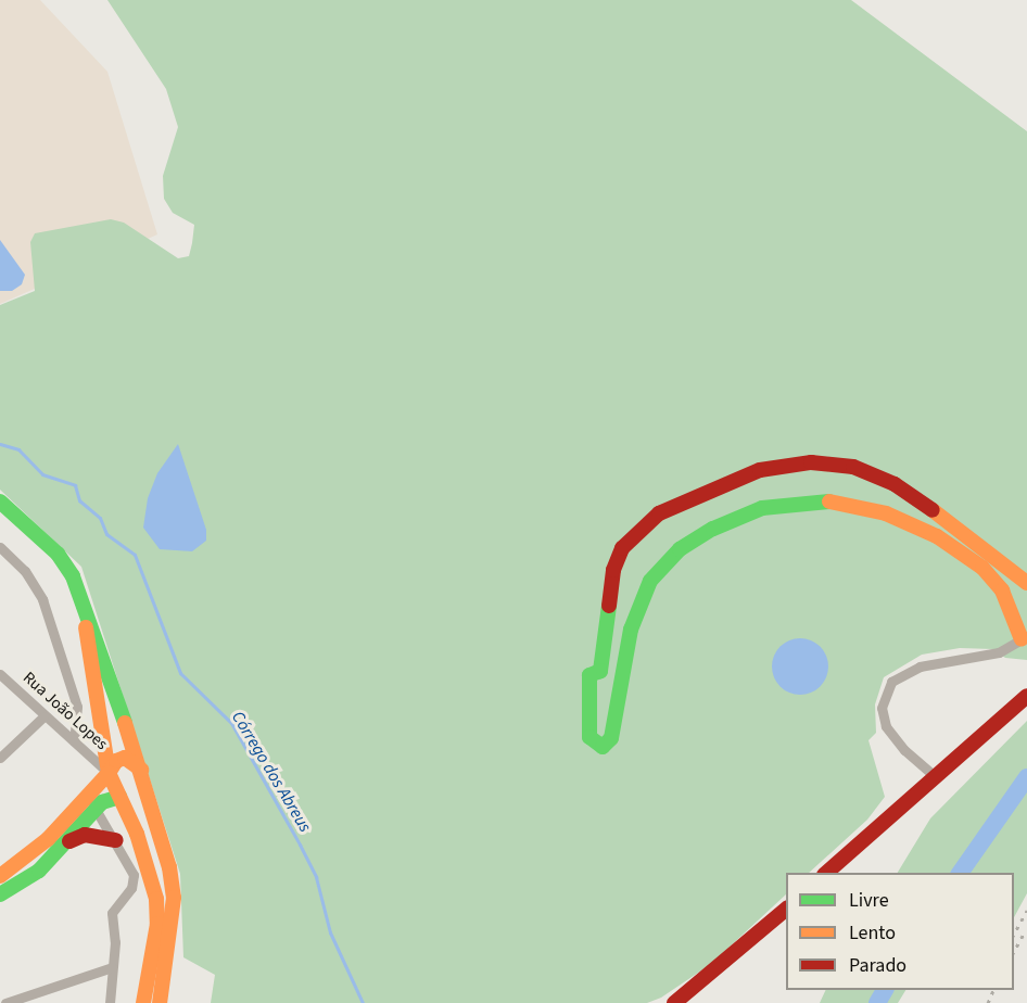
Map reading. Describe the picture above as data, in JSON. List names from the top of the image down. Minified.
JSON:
{"streets":{"street":["Rua João Lopes"]},"water":["Córrego dos Abreus"],"legend":["Livre","Lento","Parado"]}
